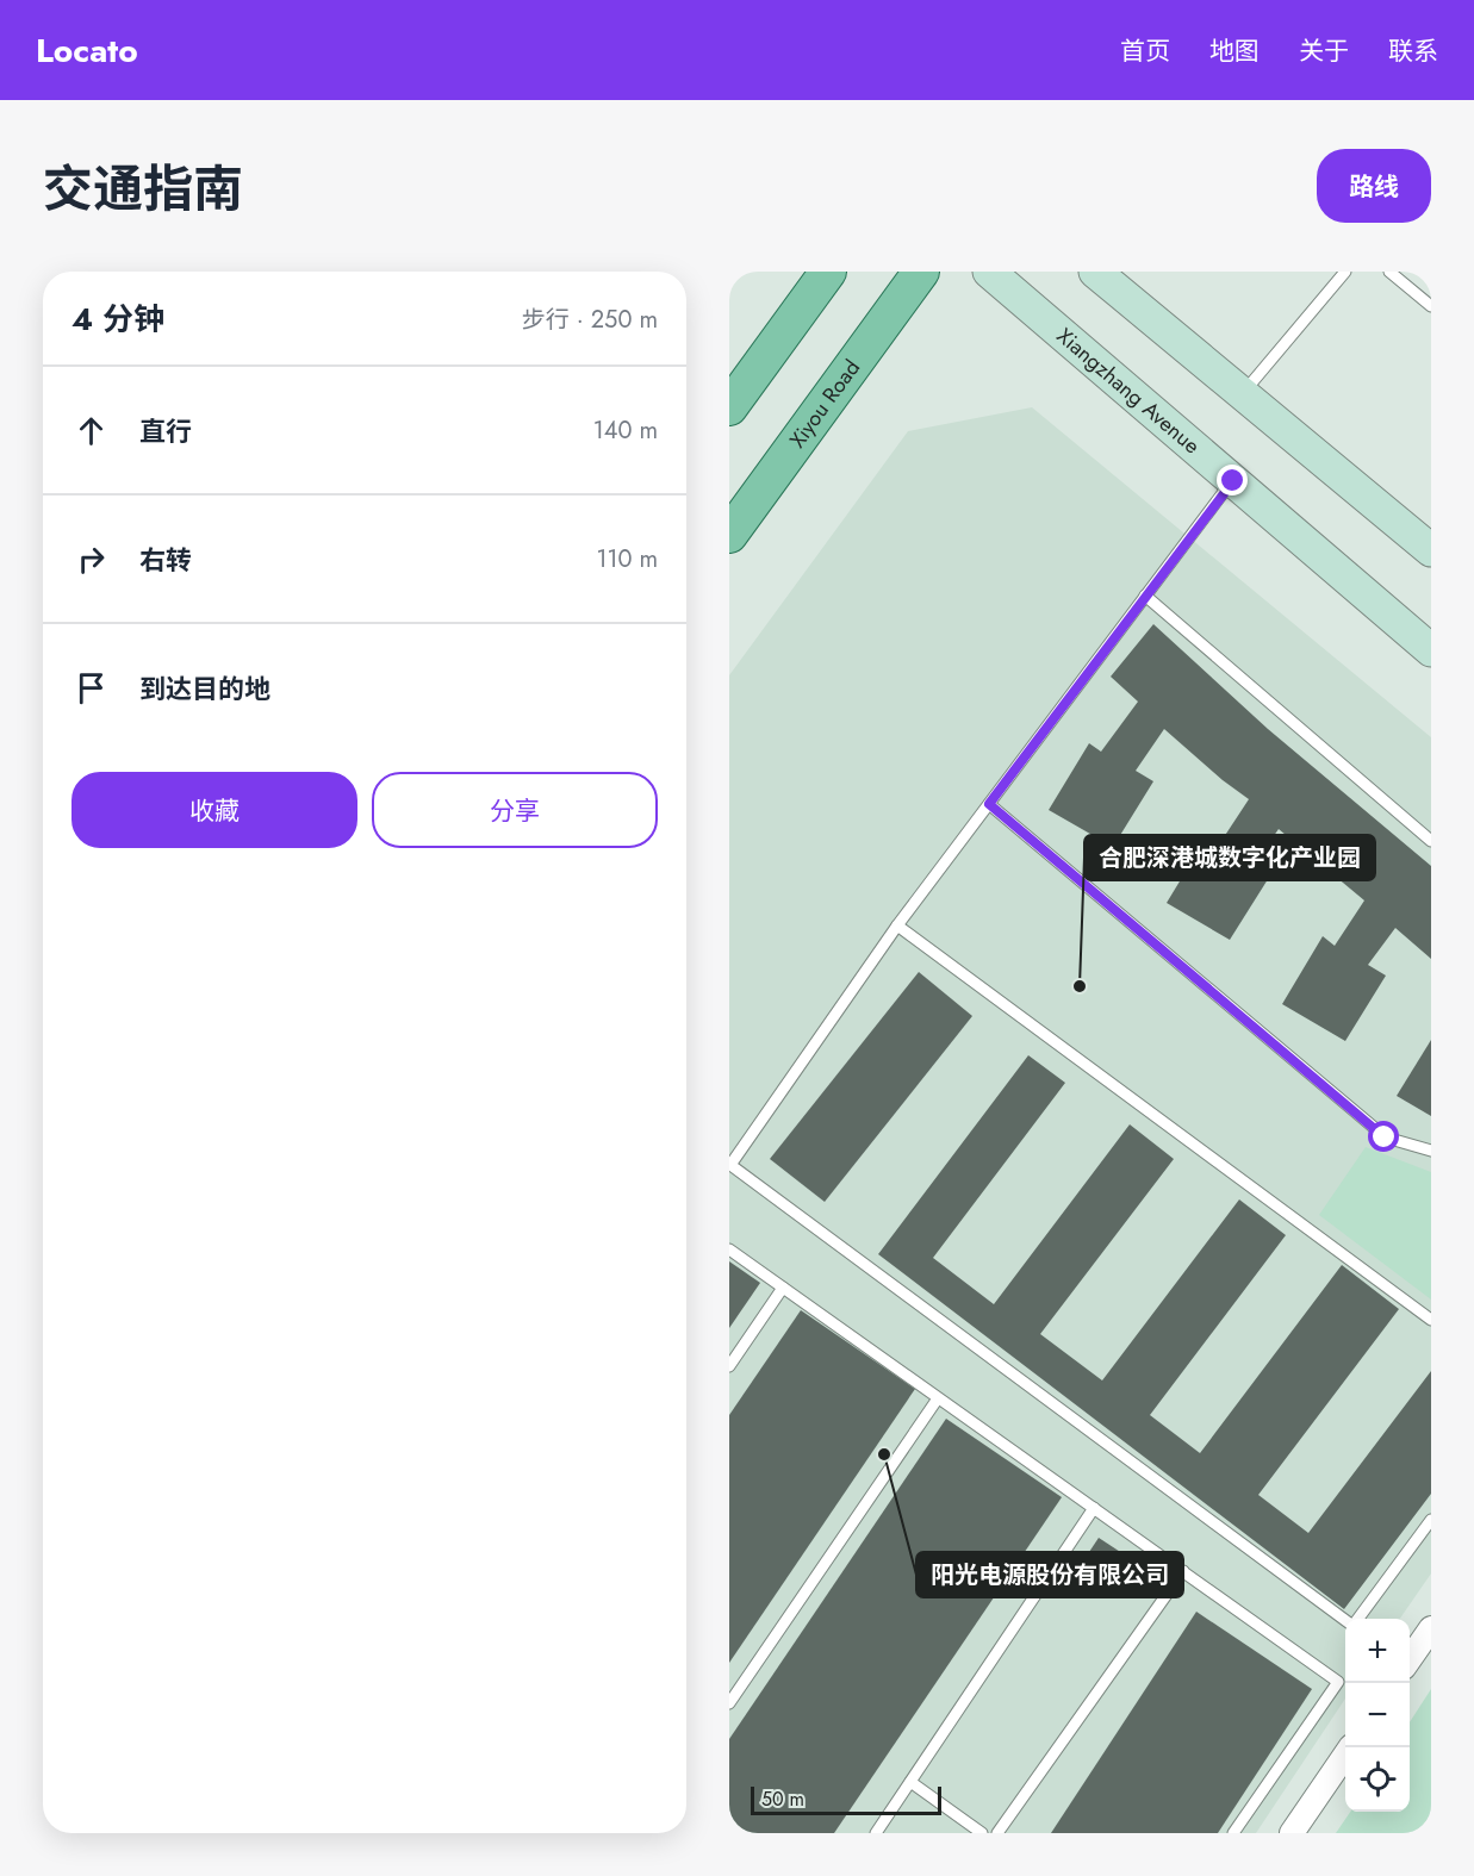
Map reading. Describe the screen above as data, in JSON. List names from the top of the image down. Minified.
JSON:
{"streets":{"main road":["Xiangzhang Avenue","Xiyou Road"]},"places":["合肥深港城数字化产业园","阳光电源股份有限公司"],"scale_bar":"50 m","page":{"header":"Locato","nav":["首页","地图","关于","联系"],"title":"交通指南","buttons":["路线",["收藏","分享"]],"heading":["4 分钟","步行 · 250 m"],"list":[["直行","140 m"],["右转","110 m"],"到达目的地"],"map_buttons":["+","−"],"scale":"50 m"}}
